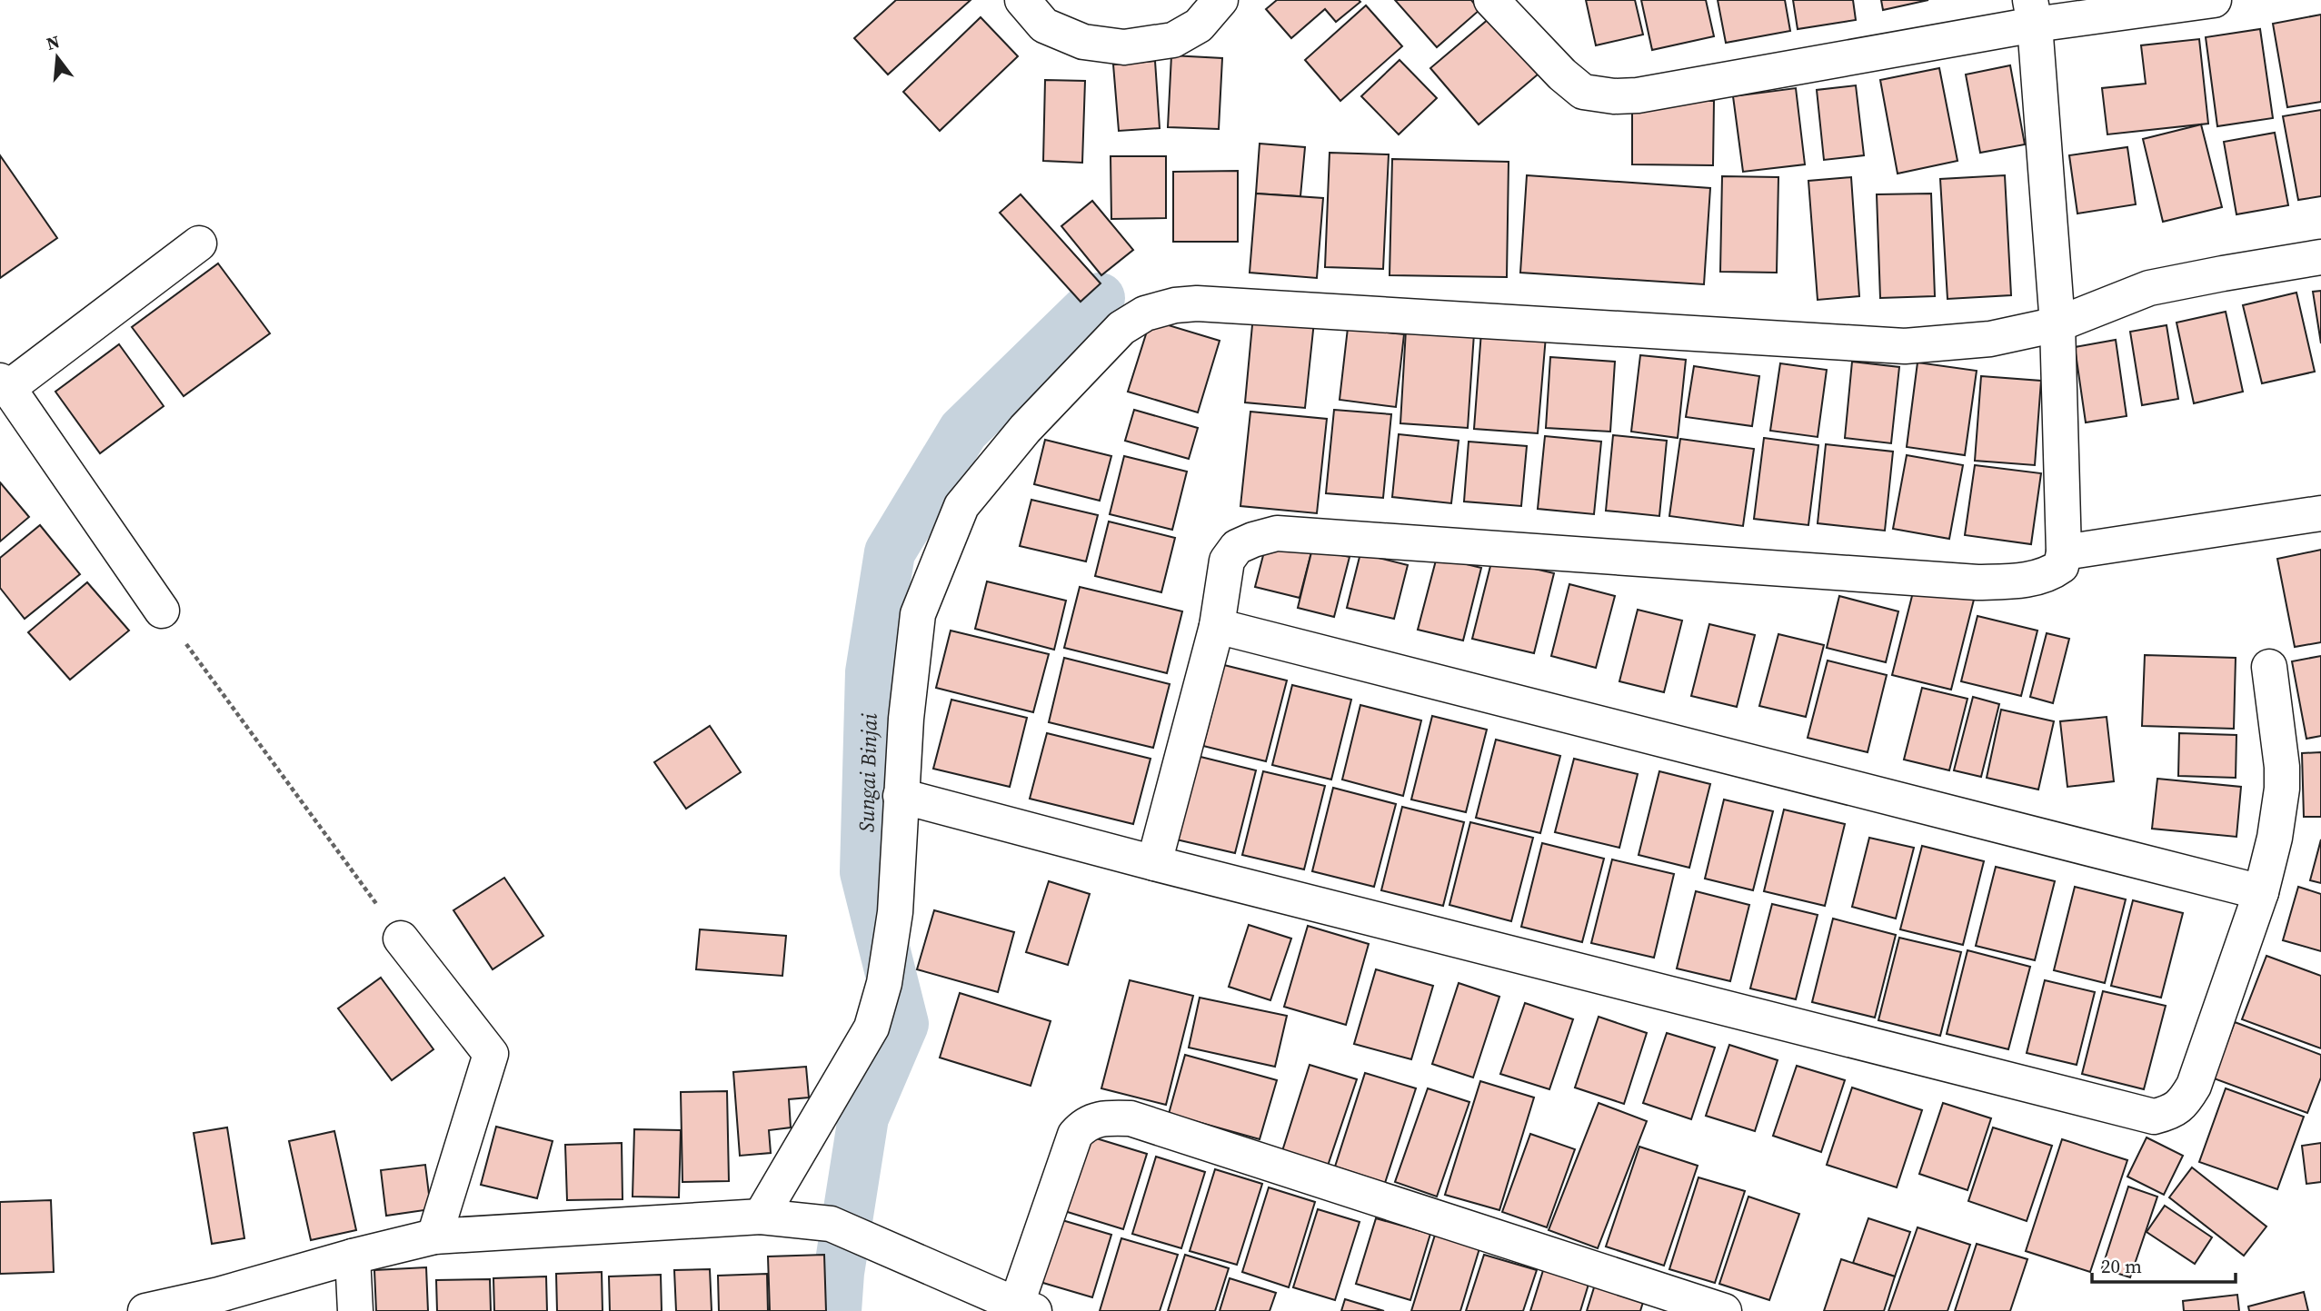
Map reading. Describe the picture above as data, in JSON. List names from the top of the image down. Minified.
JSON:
{"water":["Sungai Binjai"],"scale_bar":"20 m","north":"top"}
